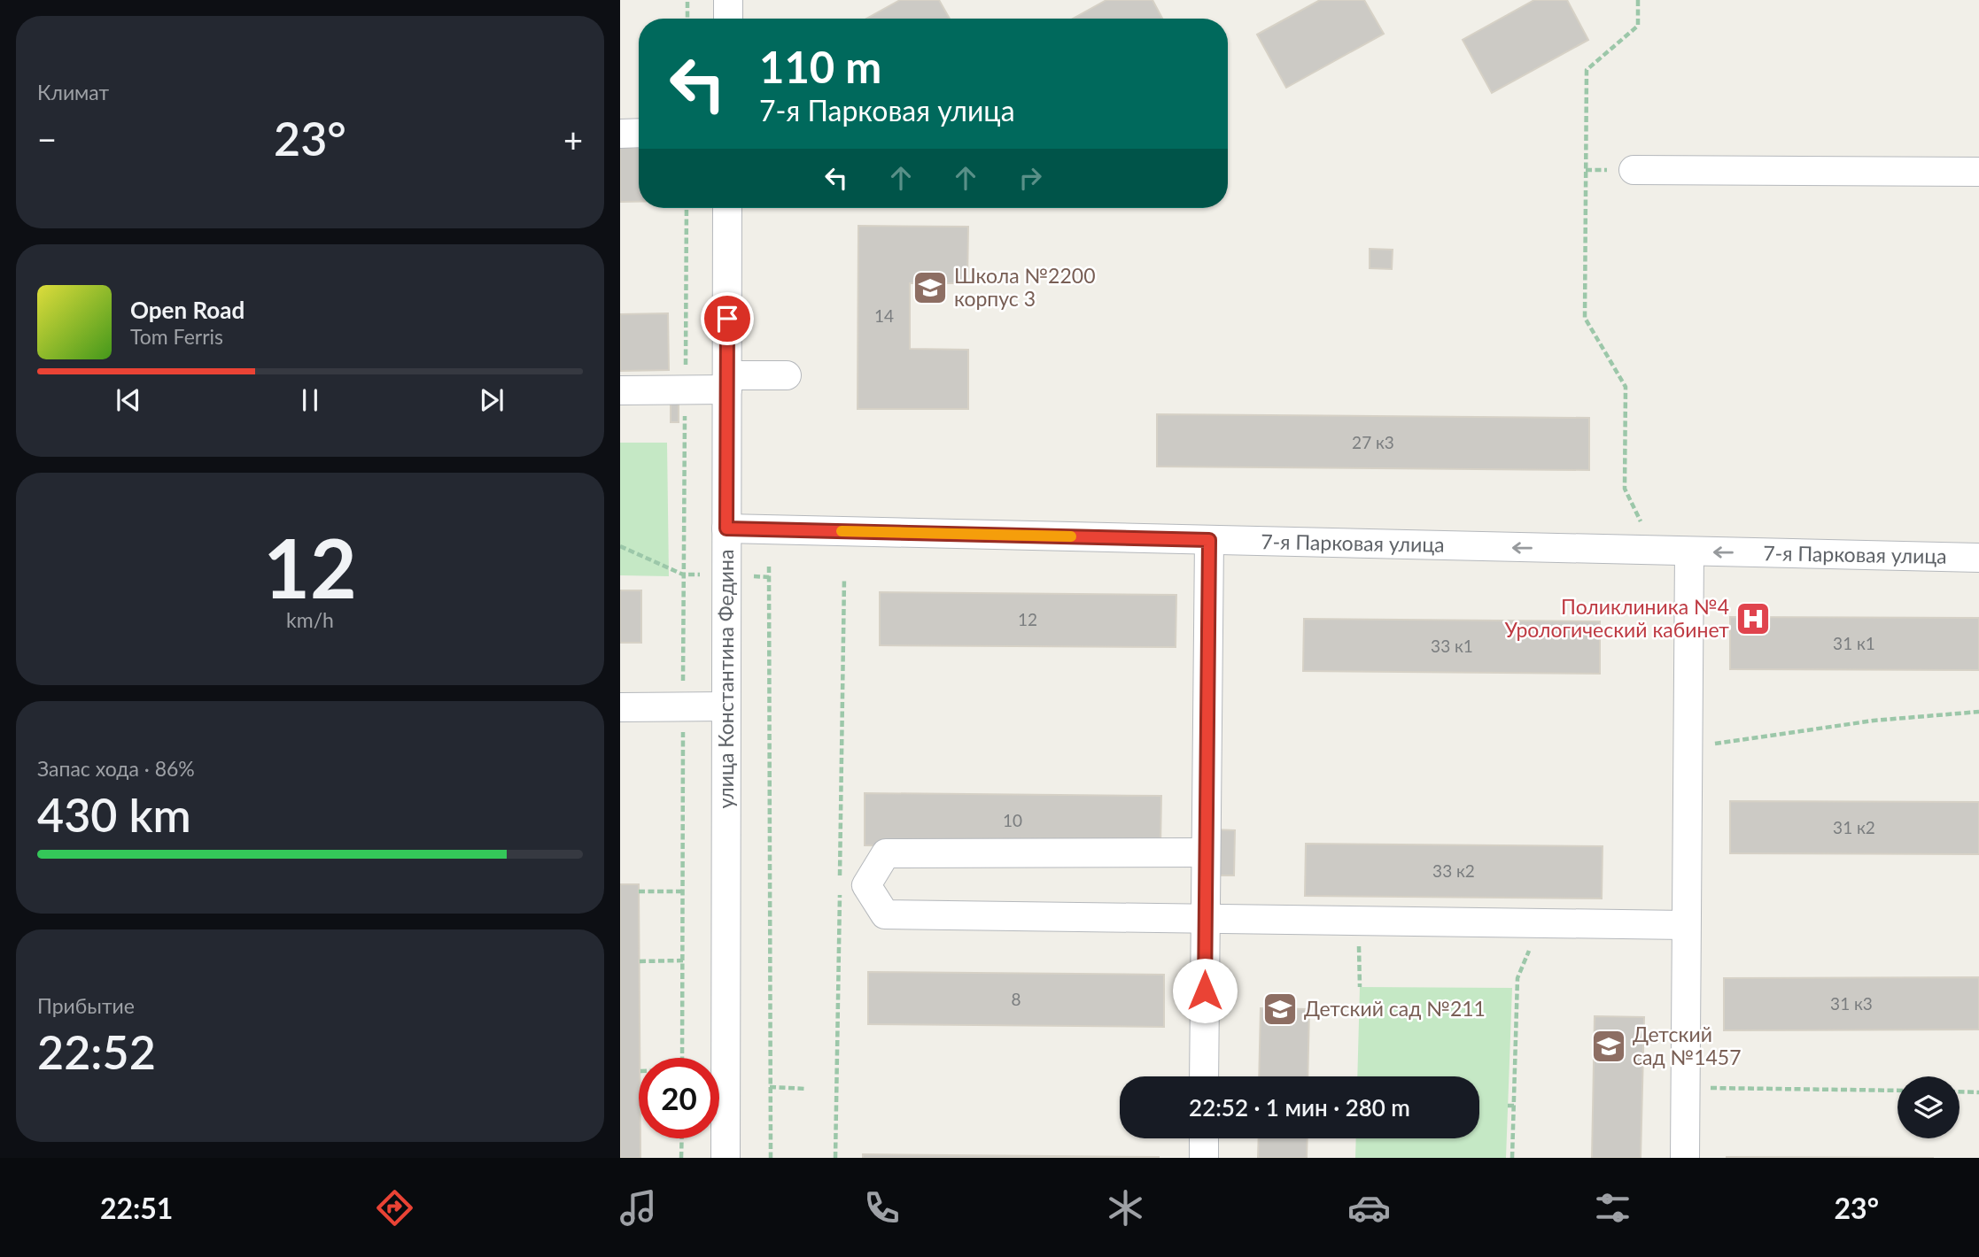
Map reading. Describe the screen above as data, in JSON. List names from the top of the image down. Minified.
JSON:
{"streets":{"street":["7-я Парковая улица","улица Константина Федина"]},"crossings":[["7-я Парковая улица","улица Константина Федина"]],"one_way":["7-я Парковая улица"],"places":{"school or university":["Школа №2200 корпус 3","Детский сад №211","Детский сад №1457"],"hospital":["Поликлиника №4 Урологический кабинет"]},"house_numbers":["14","27 к3","12","31 к1","33 к1","10","31 к2","33 к2","8","31 к3"],"page":{"tile":["Климат",["12","km/h"],["Запас хода · 86%","430 km"],["Прибытие","22:52"]],"turn":["110 m","7-я Парковая улица"],"heat":["−","23°","+"],"song":["Open Road","Tom Ferris"],"limit":"20","trip":"22:52 · 1 мин · 280 m","tabs":["22:51","23°"]}}
